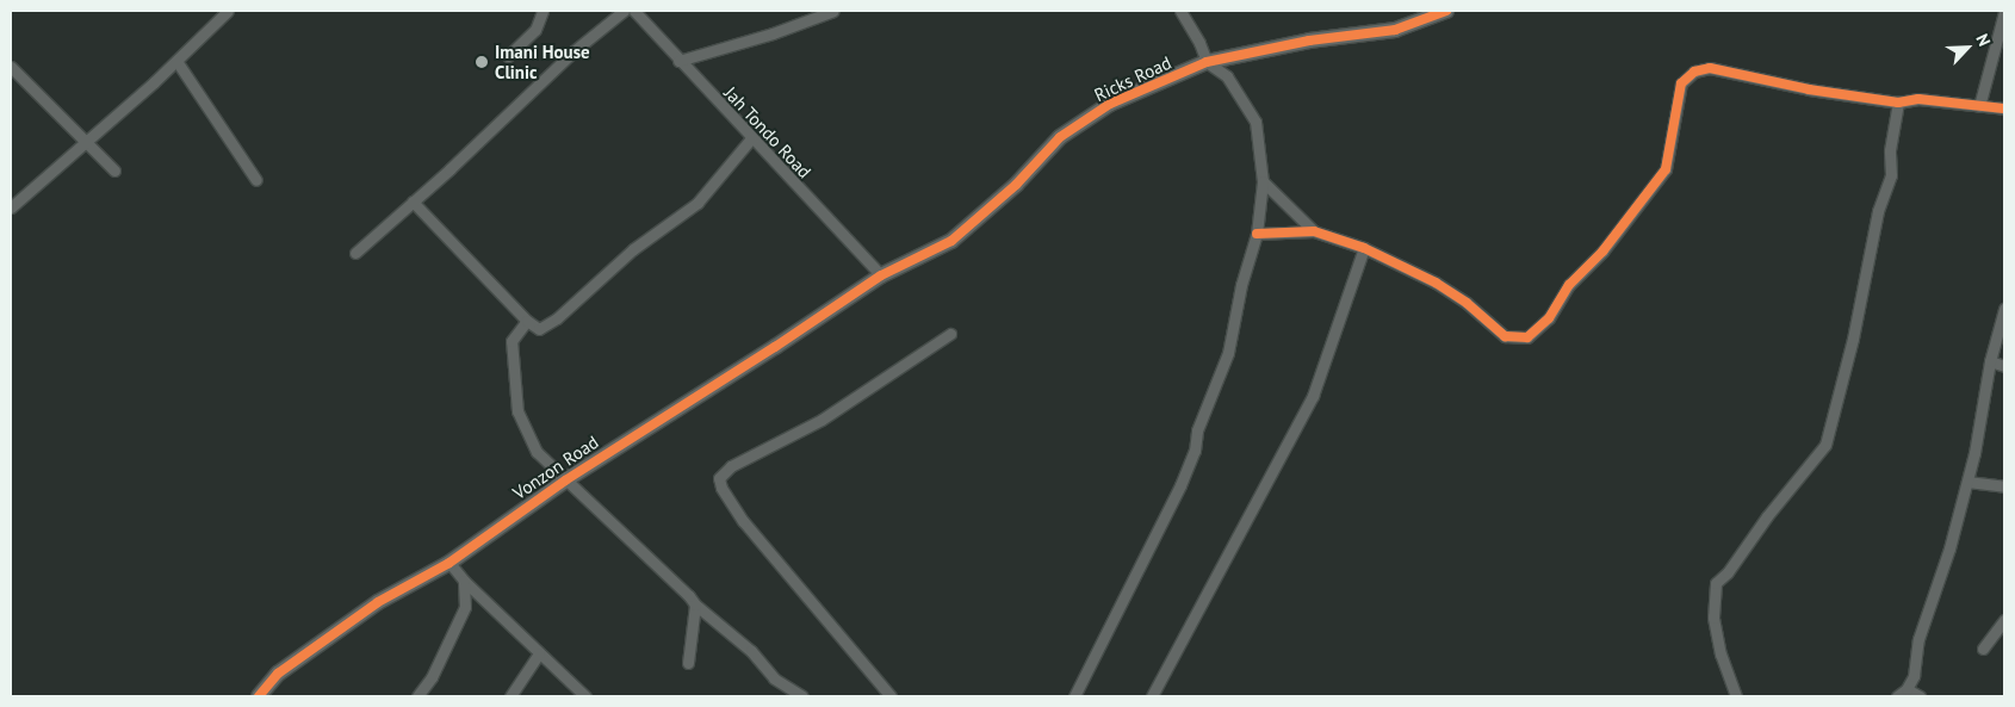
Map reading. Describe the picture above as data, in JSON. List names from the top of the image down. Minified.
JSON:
{"streets":{"street":["Ricks Road","Jah Tondo Road","Vonzon Road"]},"crossings":[["Ricks Road","Jah Tondo Road"],["Ricks Road","Vonzon Road"],["Jah Tondo Road","Vonzon Road"]],"places":["Imani House Clinic"],"north":"top right"}
